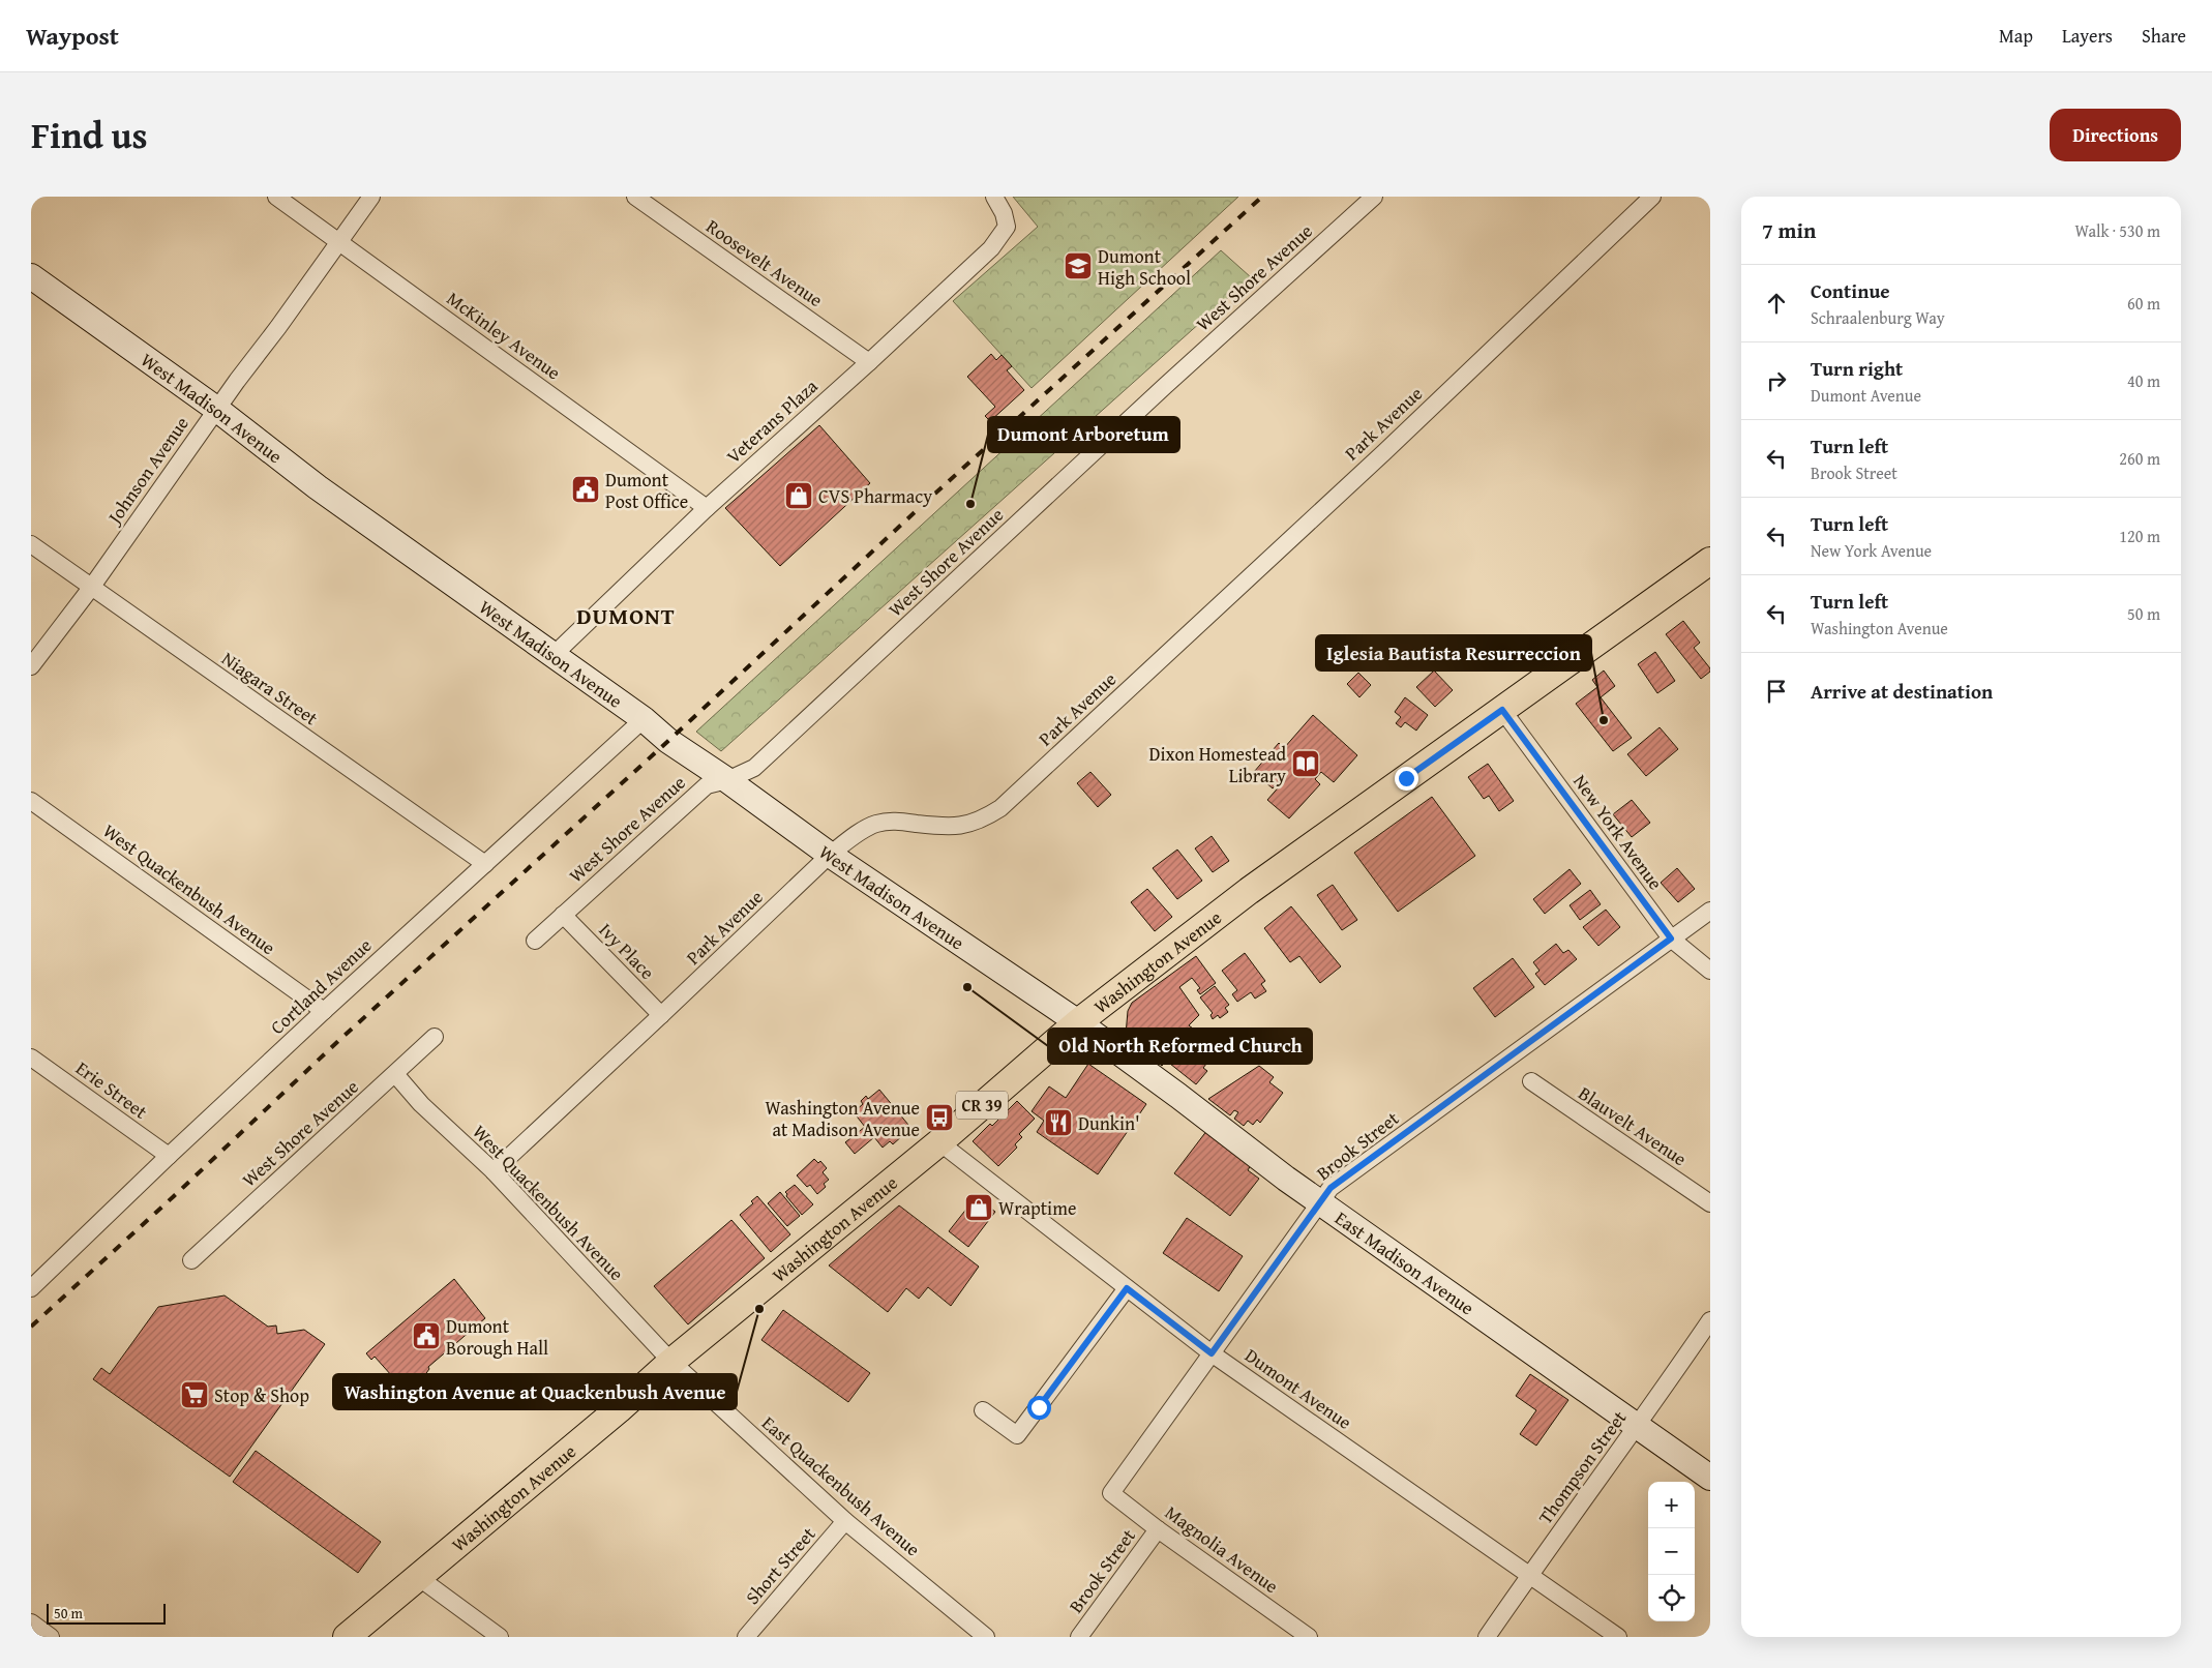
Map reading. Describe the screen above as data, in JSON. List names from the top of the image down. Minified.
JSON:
{"streets":{"main road":["West Madison Avenue","Washington Avenue","CR 39","East Madison Avenue"],"street":["Roosevelt Avenue","West Shore Avenue","McKinley Avenue","Veterans Plaza","Park Avenue","Johnson Avenue","Niagara Street","New York Avenue","West Quackenbush Avenue","Ivy Place","Cortland Avenue","Erie Street","Blauvelt Avenue","Brook Street","Dumont Avenue","Thompson Street","East Quackenbush Avenue","Magnolia Avenue","Short Street"]},"crossings":[["Roosevelt Avenue","Veterans Plaza"],["West Shore Avenue","West Madison Avenue"],["West Shore Avenue","West Quackenbush Avenue"],["West Shore Avenue","Ivy Place"],["McKinley Avenue","Veterans Plaza"],["McKinley Avenue","Johnson Avenue"],["West Madison Avenue","Veterans Plaza"],["West Madison Avenue","Park Avenue"],["West Madison Avenue","Johnson Avenue"],["West Madison Avenue","Washington Avenue"],["West Madison Avenue","Cortland Avenue"],["West Madison Avenue","East Madison Avenue"],["Park Avenue","West Quackenbush Avenue"],["Park Avenue","Ivy Place"],["Johnson Avenue","Niagara Street"],["Niagara Street","Cortland Avenue"],["New York Avenue","Washington Avenue"],["New York Avenue","Brook Street"],["West Quackenbush Avenue","Washington Avenue"],["West Quackenbush Avenue","Cortland Avenue"],["West Quackenbush Avenue","East Quackenbush Avenue"],["Washington Avenue","East Madison Avenue"],["Washington Avenue","Dumont Avenue"],["Washington Avenue","East Quackenbush Avenue"],["Cortland Avenue","Erie Street"],["Brook Street","East Madison Avenue"],["Brook Street","Dumont Avenue"],["Brook Street","Magnolia Avenue"],["East Madison Avenue","Thompson Street"],["Dumont Avenue","Thompson Street"],["East Quackenbush Avenue","Short Street"]],"districts":["DUMONT"],"places":{"school or university":["Dumont High School"],"public building":["Dumont Post Office","Dumont Borough Hall"],"shop":["CVS Pharmacy","Wraptime"],"other":["Dumont Arboretum","Iglesia Bautista Resurreccion","Old North Reformed Church","Washington Avenue at Quackenbush Avenue"],"library":["Dixon Homestead Library"],"bus stop":["Washington Avenue at Madison Avenue"],"restaurant":["Dunkin'"],"supermarket":["Stop & Shop"]},"scale_bar":"50 m","page":{"header":"Waypost","nav":["Map","Layers","Share"],"title":"Find us","buttons":"Directions","heading":["7 min","Walk · 530 m"],"list":[["Continue","Schraalenburg Way","60 m"],["Turn right","Dumont Avenue","40 m"],["Turn left","Brook Street","260 m"],["Turn left","New York Avenue","120 m"],["Turn left","Washington Avenue","50 m"],"Arrive at destination"],"map_buttons":["+","−"],"scale":"50 m"}}
